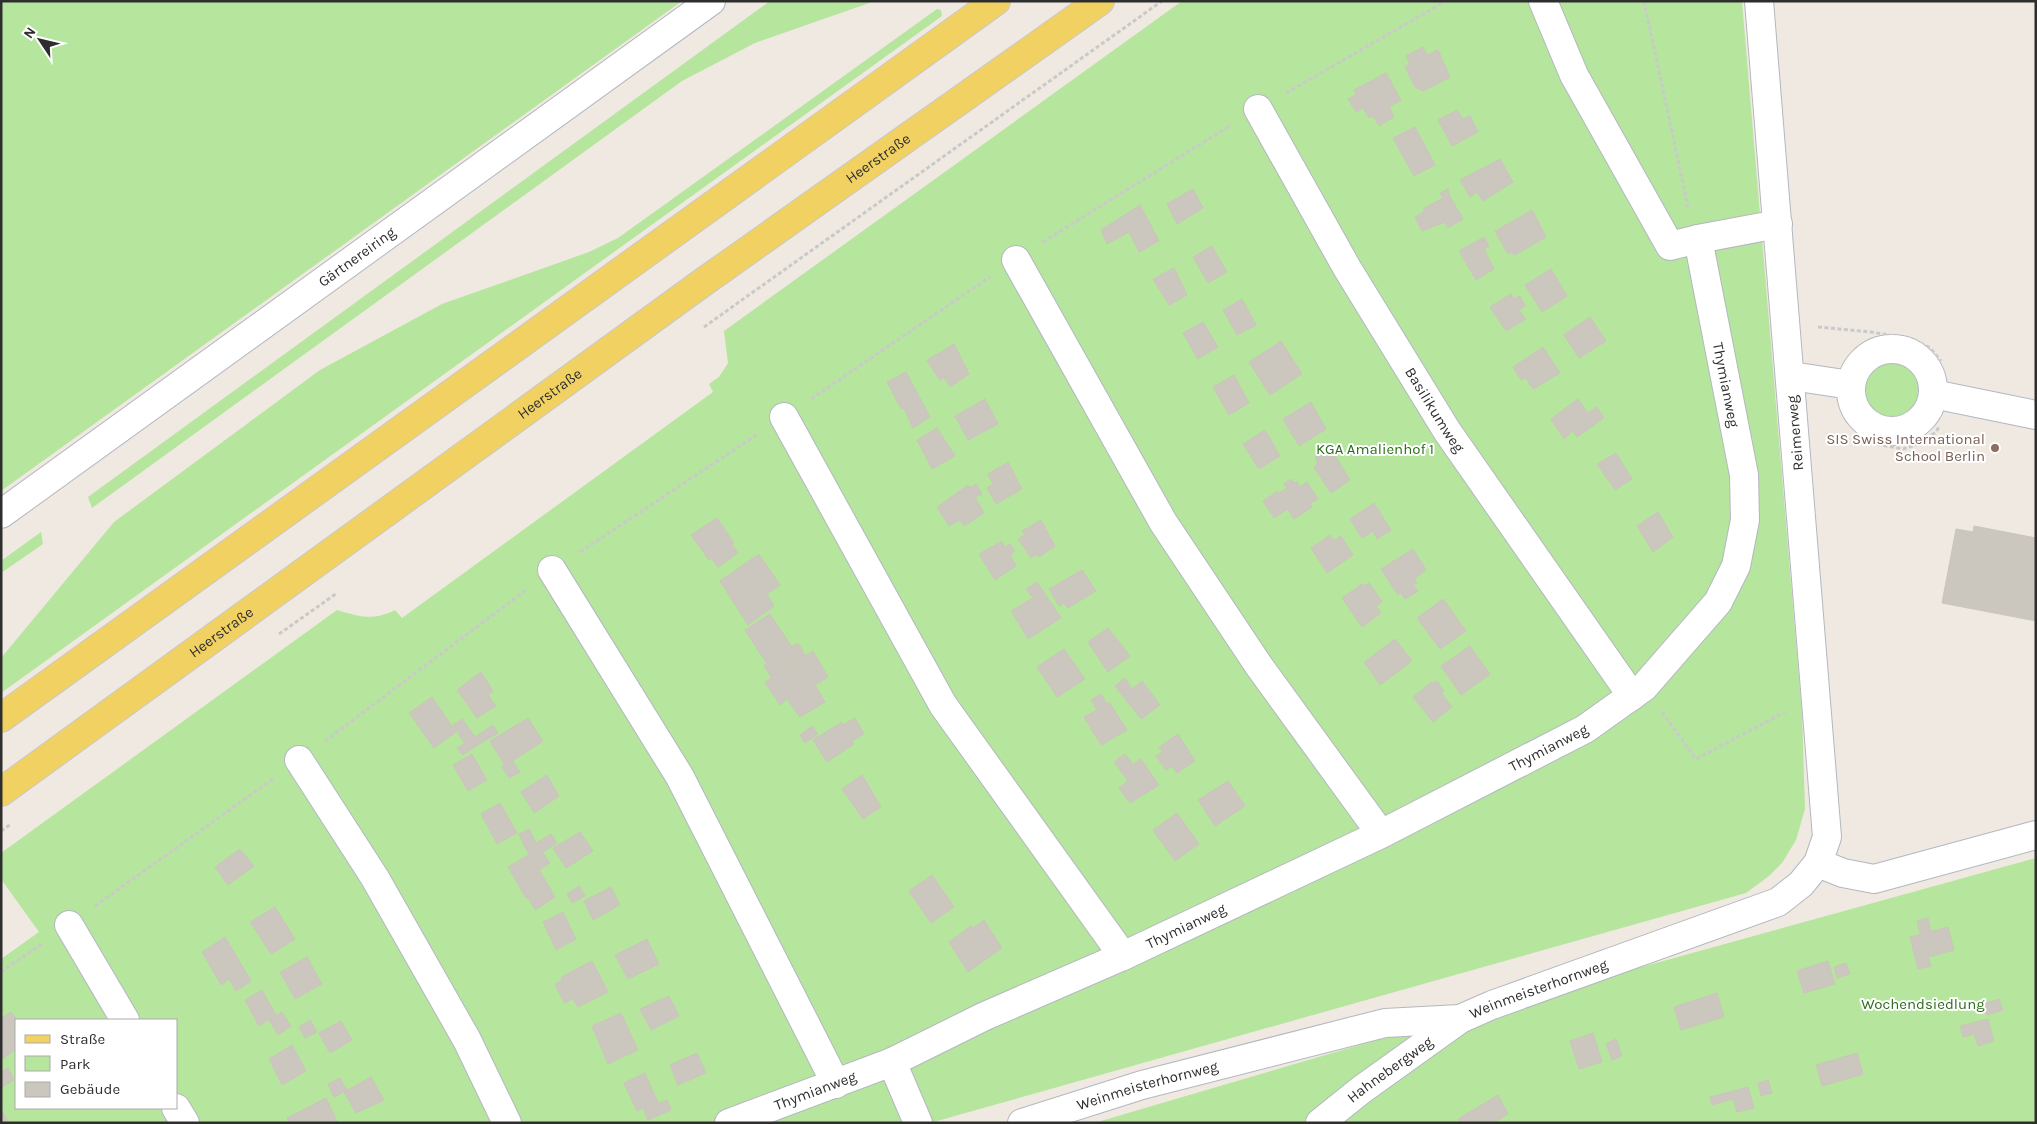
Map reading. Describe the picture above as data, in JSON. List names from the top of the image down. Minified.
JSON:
{"streets":{"main road":["Heerstraße"],"street":["Gärtnereiring","Thymianweg","Basilikumweg","Reimerweg","Weinmeisterhornweg","Hahnebergweg"]},"crossings":[["Thymianweg","Basilikumweg"],["Reimerweg","Weinmeisterhornweg"],["Weinmeisterhornweg","Hahnebergweg"]],"parks":["KGA Amalienhof 1","Wochendsiedlung"],"places":["SIS Swiss International School Berlin"],"legend":["Straße","Park","Gebäude"],"north":"top left"}
